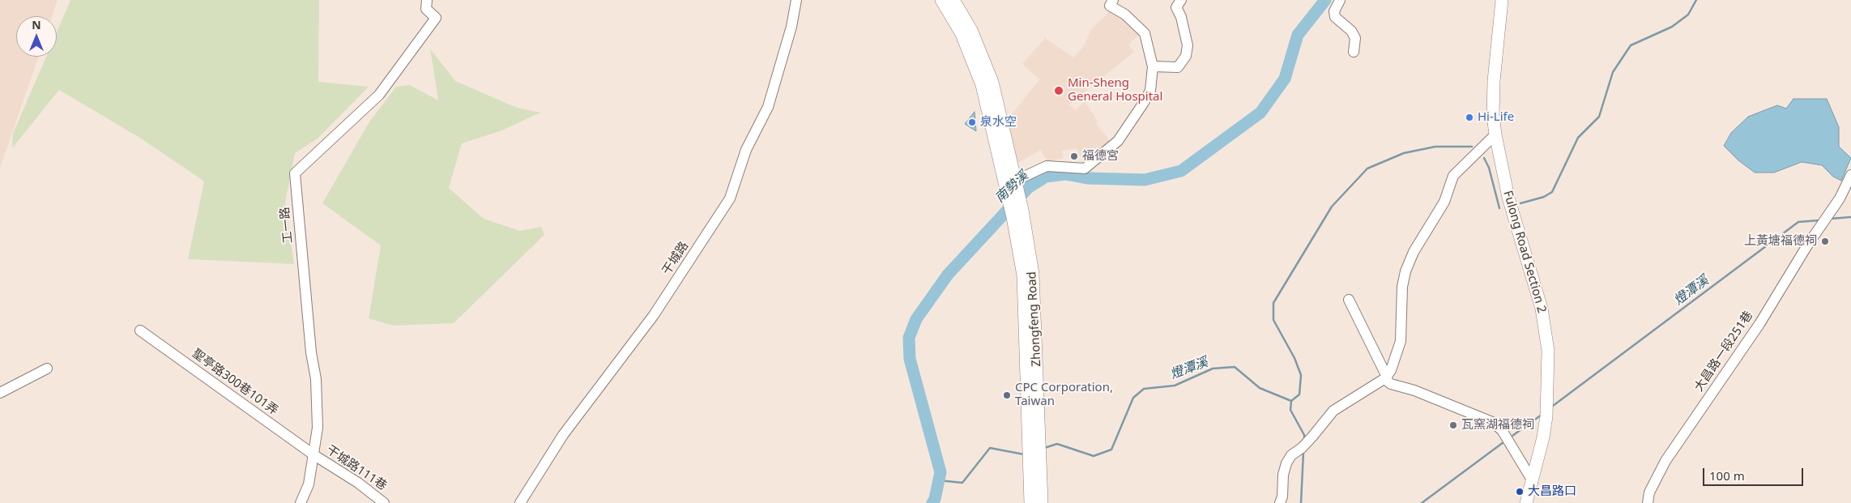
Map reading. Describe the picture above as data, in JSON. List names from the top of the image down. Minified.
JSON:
{"streets":{"main road":["Fulong Road Section 2","Zhongfeng Road"],"street":["工一路","干城路","大昌路一段251巷","聖亭路300巷101弄","干城路111巷"]},"crossings":[["工一路","聖亭路300巷101弄"],["工一路","干城路111巷"],["聖亭路300巷101弄","干城路111巷"]],"water":["南勢溪","燈潭溪"],"places":["Min-Sheng General Hospital","Hi-Life","泉水空","福德宮","上黃塘福德祠","CPC Corporation, Taiwan","瓦窯湖福德祠","大昌路口"],"scale_bar":"100 m","north":"top"}
